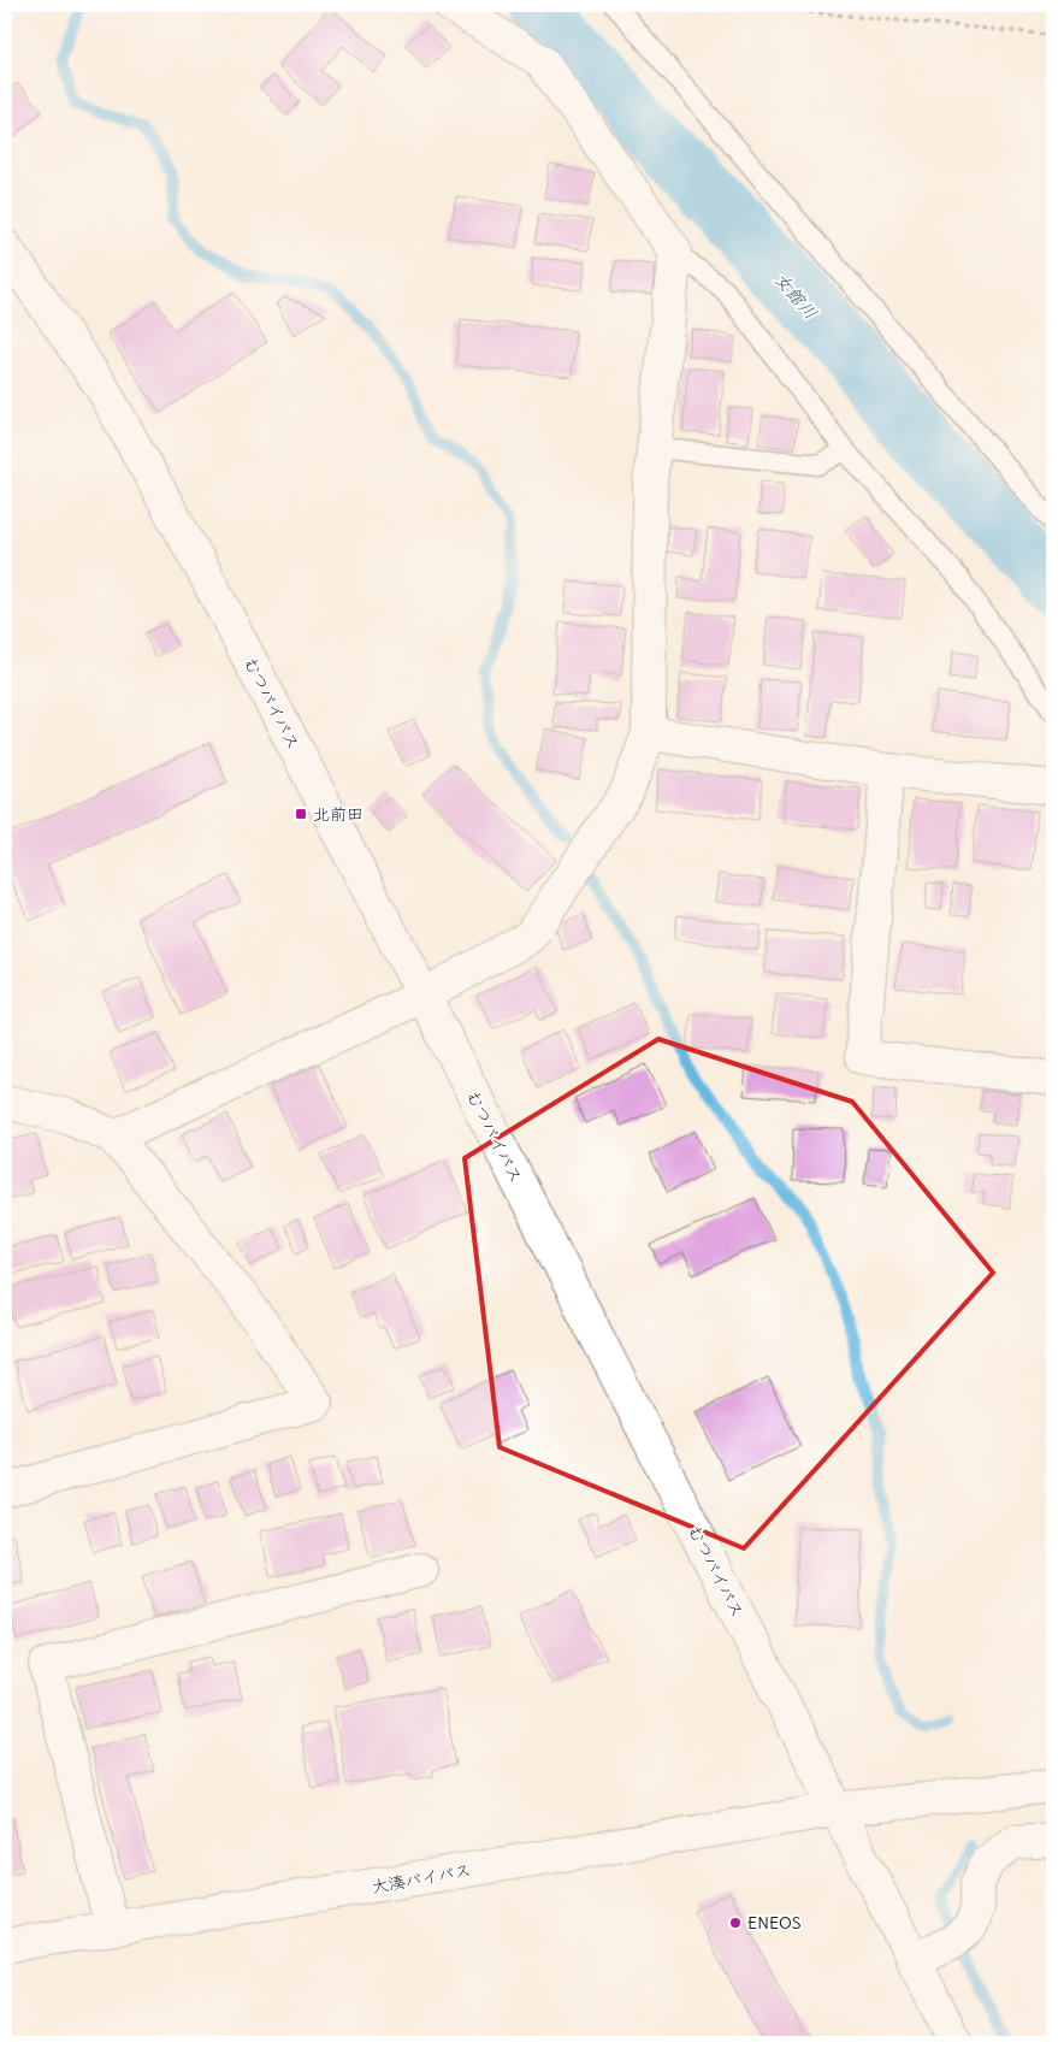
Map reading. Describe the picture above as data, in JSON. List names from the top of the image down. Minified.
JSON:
{"streets":{"main road":["むつバイパス","大湊バイパス"]},"crossings":[["むつバイパス","大湊バイパス"]],"water":["女館川"],"places":{"transit":["北前田"],"other":["ENEOS"]}}
